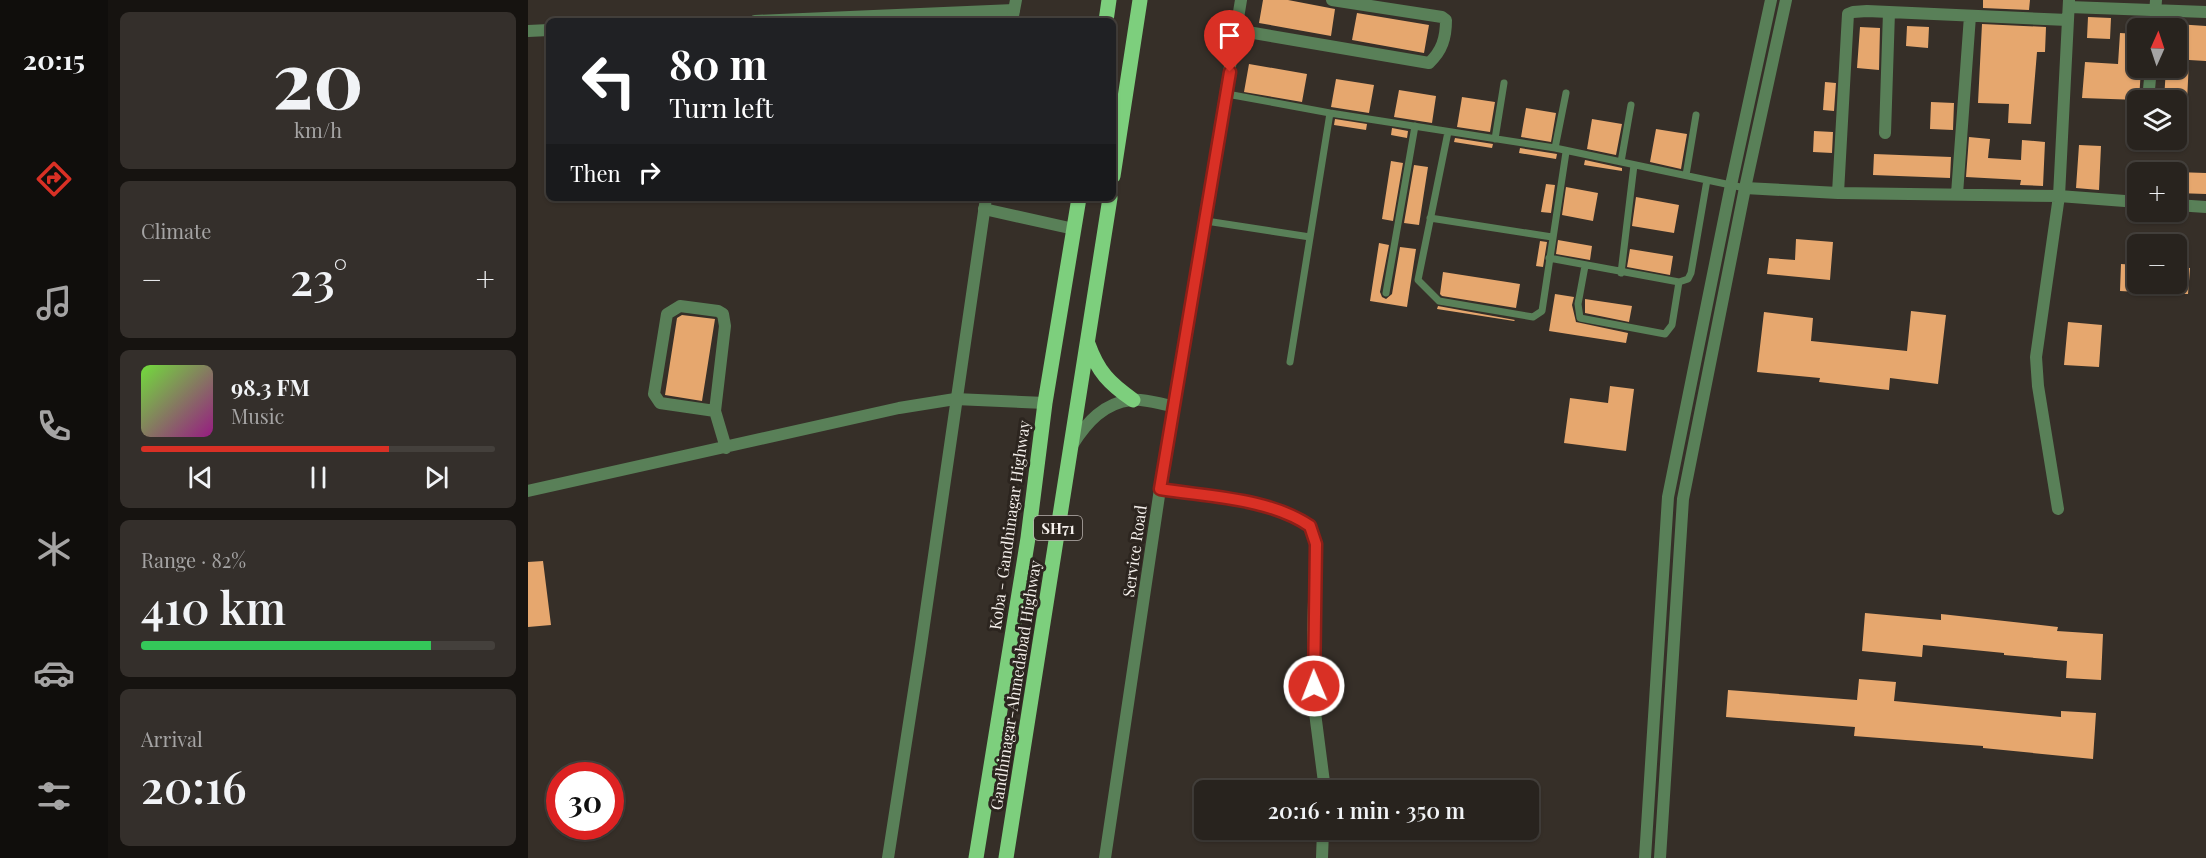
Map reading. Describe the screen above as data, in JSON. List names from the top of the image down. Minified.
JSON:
{"streets":{"main road":["Koba - Gandhinagar Highway","SH71","Gandhinagar-Ahmedabad Highway"],"street":["Service Road"]},"north":"top","page":{"tabs":"20:15","tile":[["20","km/h"],"Climate",["Range · 82%","410 km"],["Arrival","20:16"]],"map_buttons":["+","−"],"turn":["80 m","Turn left"],"then":"Then","heat":["−","23°","+"],"song":["98.3 FM","Music"],"limit":"30","trip":"20:16 · 1 min · 350 m"}}
